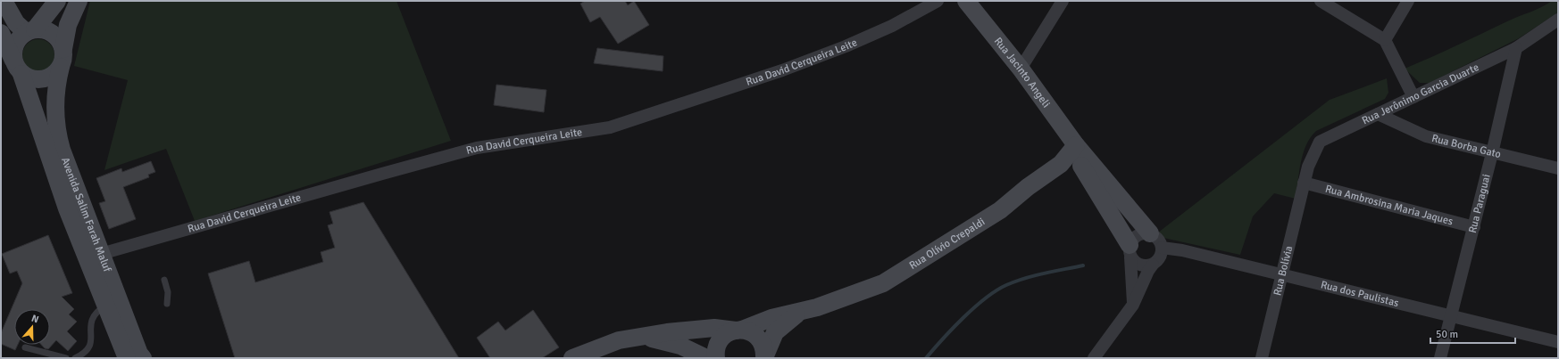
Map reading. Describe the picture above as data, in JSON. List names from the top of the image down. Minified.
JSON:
{"streets":{"street":["Rua David Cerqueira Leite","Rua Jacinto Angeli","Rua Jerônimo Garcia Duarte","Rua Borba Gato","Rua Paraguai","Rua Ambrosina Maria Jaques","Avenida Salim Farah Maluf","Rua Olívio Crepaldi","Rua Bolívia","Rua dos Paulistas"]},"crossings":[["Rua David Cerqueira Leite","Avenida Salim Farah Maluf"],["Rua Jacinto Angeli","Rua Olívio Crepaldi"],["Rua Jacinto Angeli","Rua dos Paulistas"],["Rua Jerônimo Garcia Duarte","Rua Borba Gato"],["Rua Jerônimo Garcia Duarte","Rua Paraguai"],["Rua Jerônimo Garcia Duarte","Rua Ambrosina Maria Jaques"],["Rua Jerônimo Garcia Duarte","Rua Bolívia"],["Rua Borba Gato","Rua Paraguai"],["Rua Paraguai","Rua Ambrosina Maria Jaques"],["Rua Paraguai","Rua dos Paulistas"],["Rua Ambrosina Maria Jaques","Rua Bolívia"],["Rua Bolívia","Rua dos Paulistas"]],"scale_bar":"50 m","north":"top"}
